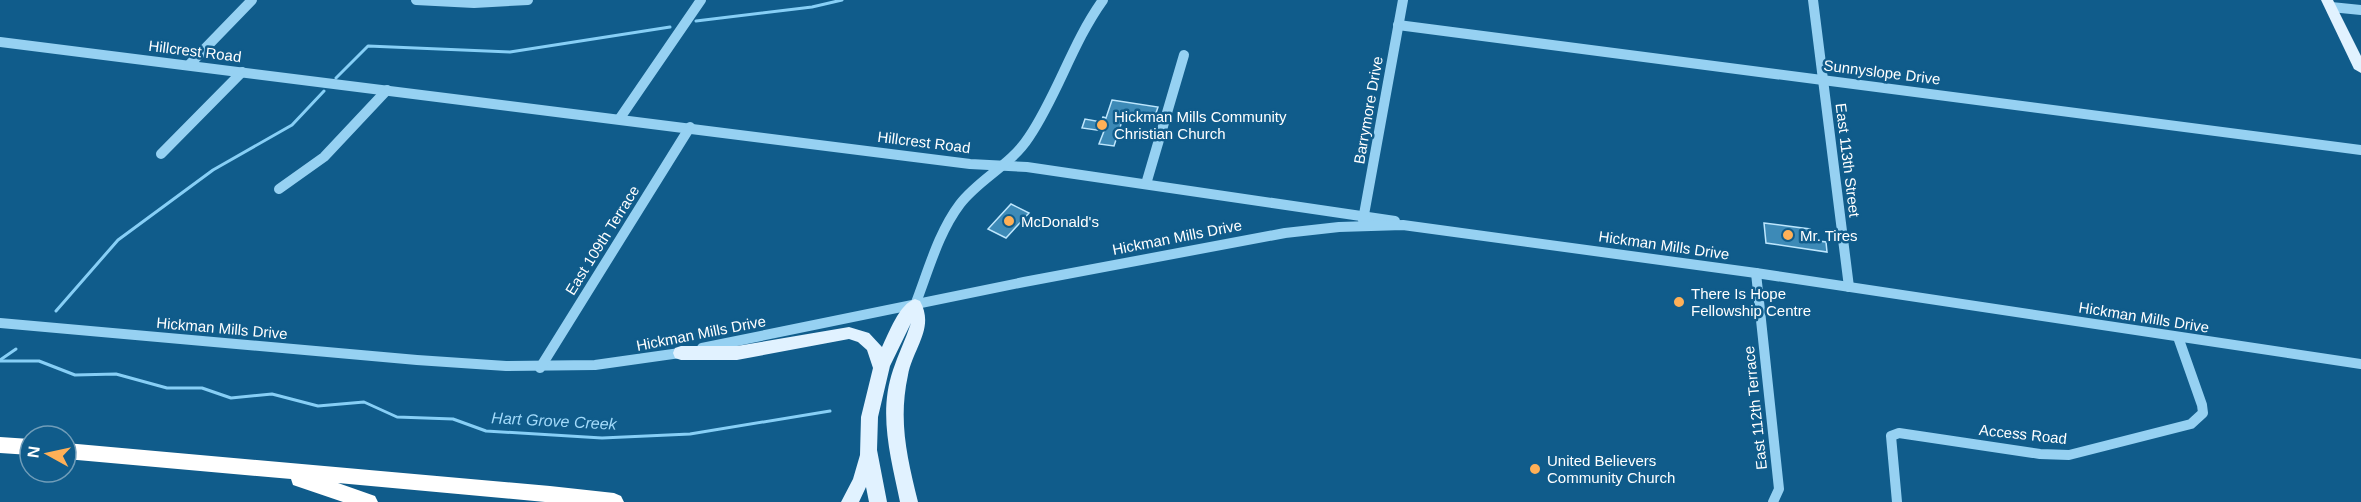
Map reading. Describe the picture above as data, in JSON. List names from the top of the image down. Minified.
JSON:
{"streets":{"street":["Hillcrest Road","Sunnyslope Drive","Barrymore Drive","East 113th Street","Hickman Mills Drive","East 109th Terrace","East 112th Terrace","Access Road"]},"crossings":[["Hillcrest Road","Barrymore Drive"],["Hillcrest Road","Hickman Mills Drive"],["Hillcrest Road","East 109th Terrace"],["Sunnyslope Drive","Barrymore Drive"],["Sunnyslope Drive","East 113th Street"],["Barrymore Drive","Hickman Mills Drive"],["East 113th Street","Hickman Mills Drive"],["Hickman Mills Drive","East 109th Terrace"],["Hickman Mills Drive","East 112th Terrace"],["Hickman Mills Drive","Access Road"]],"water":["Hart Grove Creek"],"places":["Hickman Mills Community Christian Church","McDonald's","Mr. Tires","There Is Hope Fellowship Centre","United Believers Community Church"],"north":"left"}
